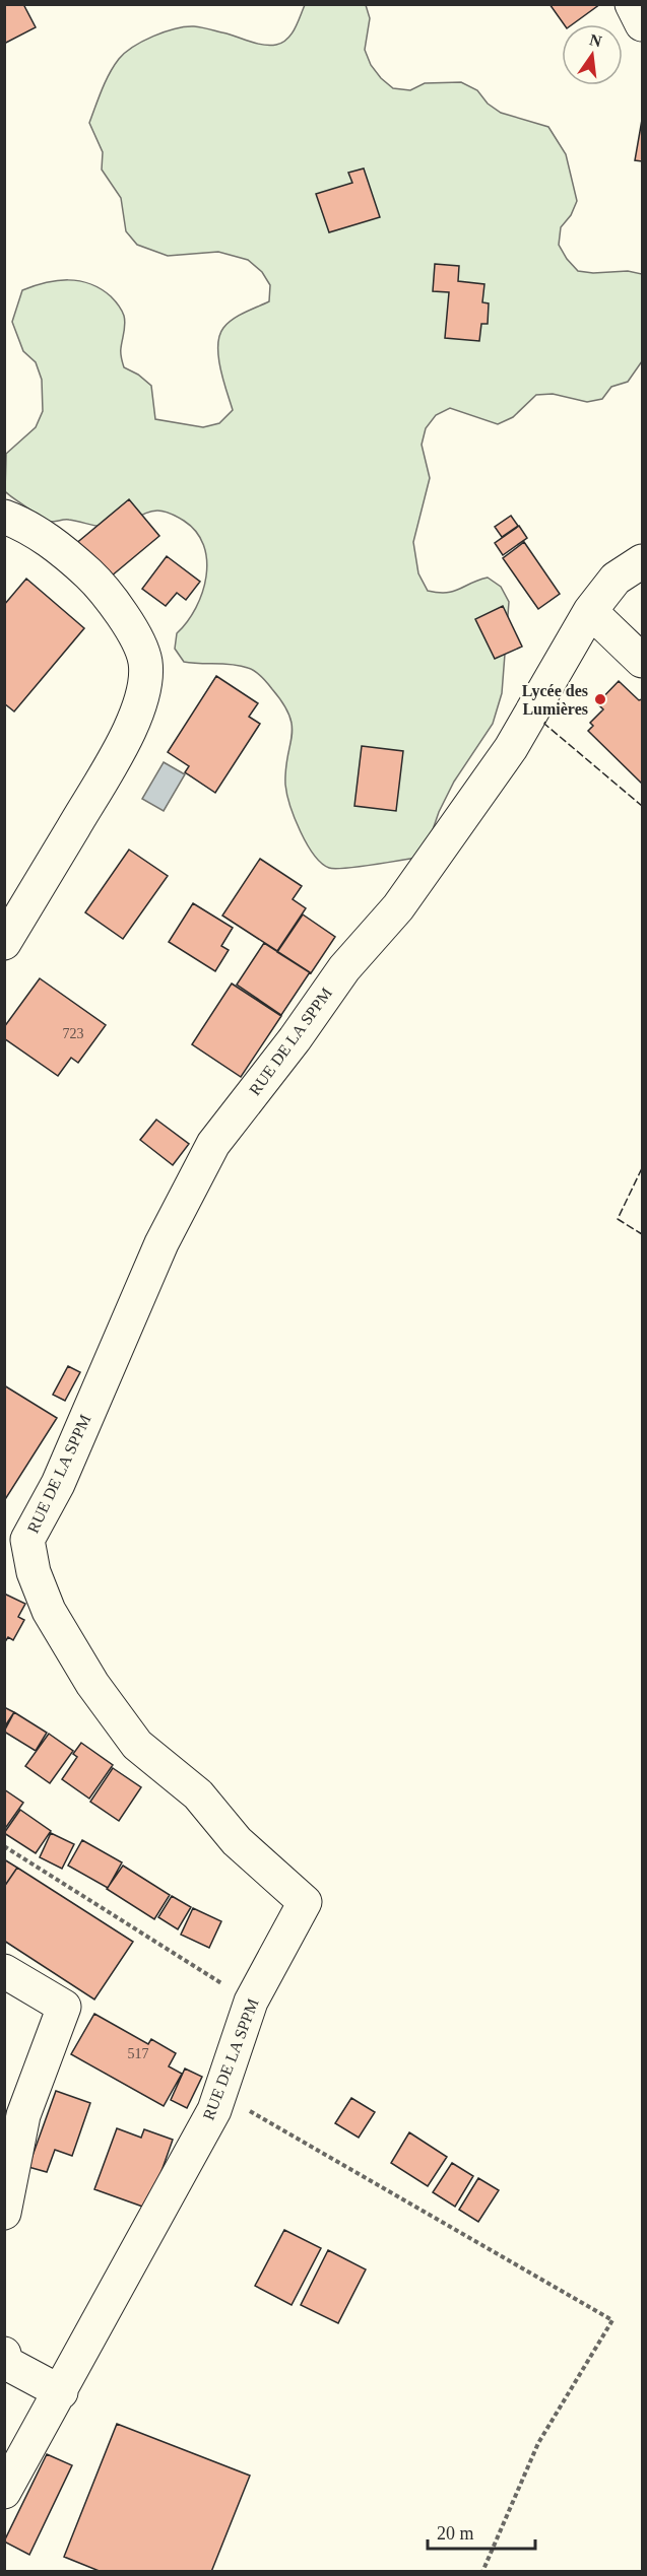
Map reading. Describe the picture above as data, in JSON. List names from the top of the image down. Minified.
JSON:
{"streets":{"street":["RUE DE LA SPPM"]},"places":["Lycée des Lumières"],"house_numbers":["723","517"],"scale_bar":"20 m","north":"top"}
